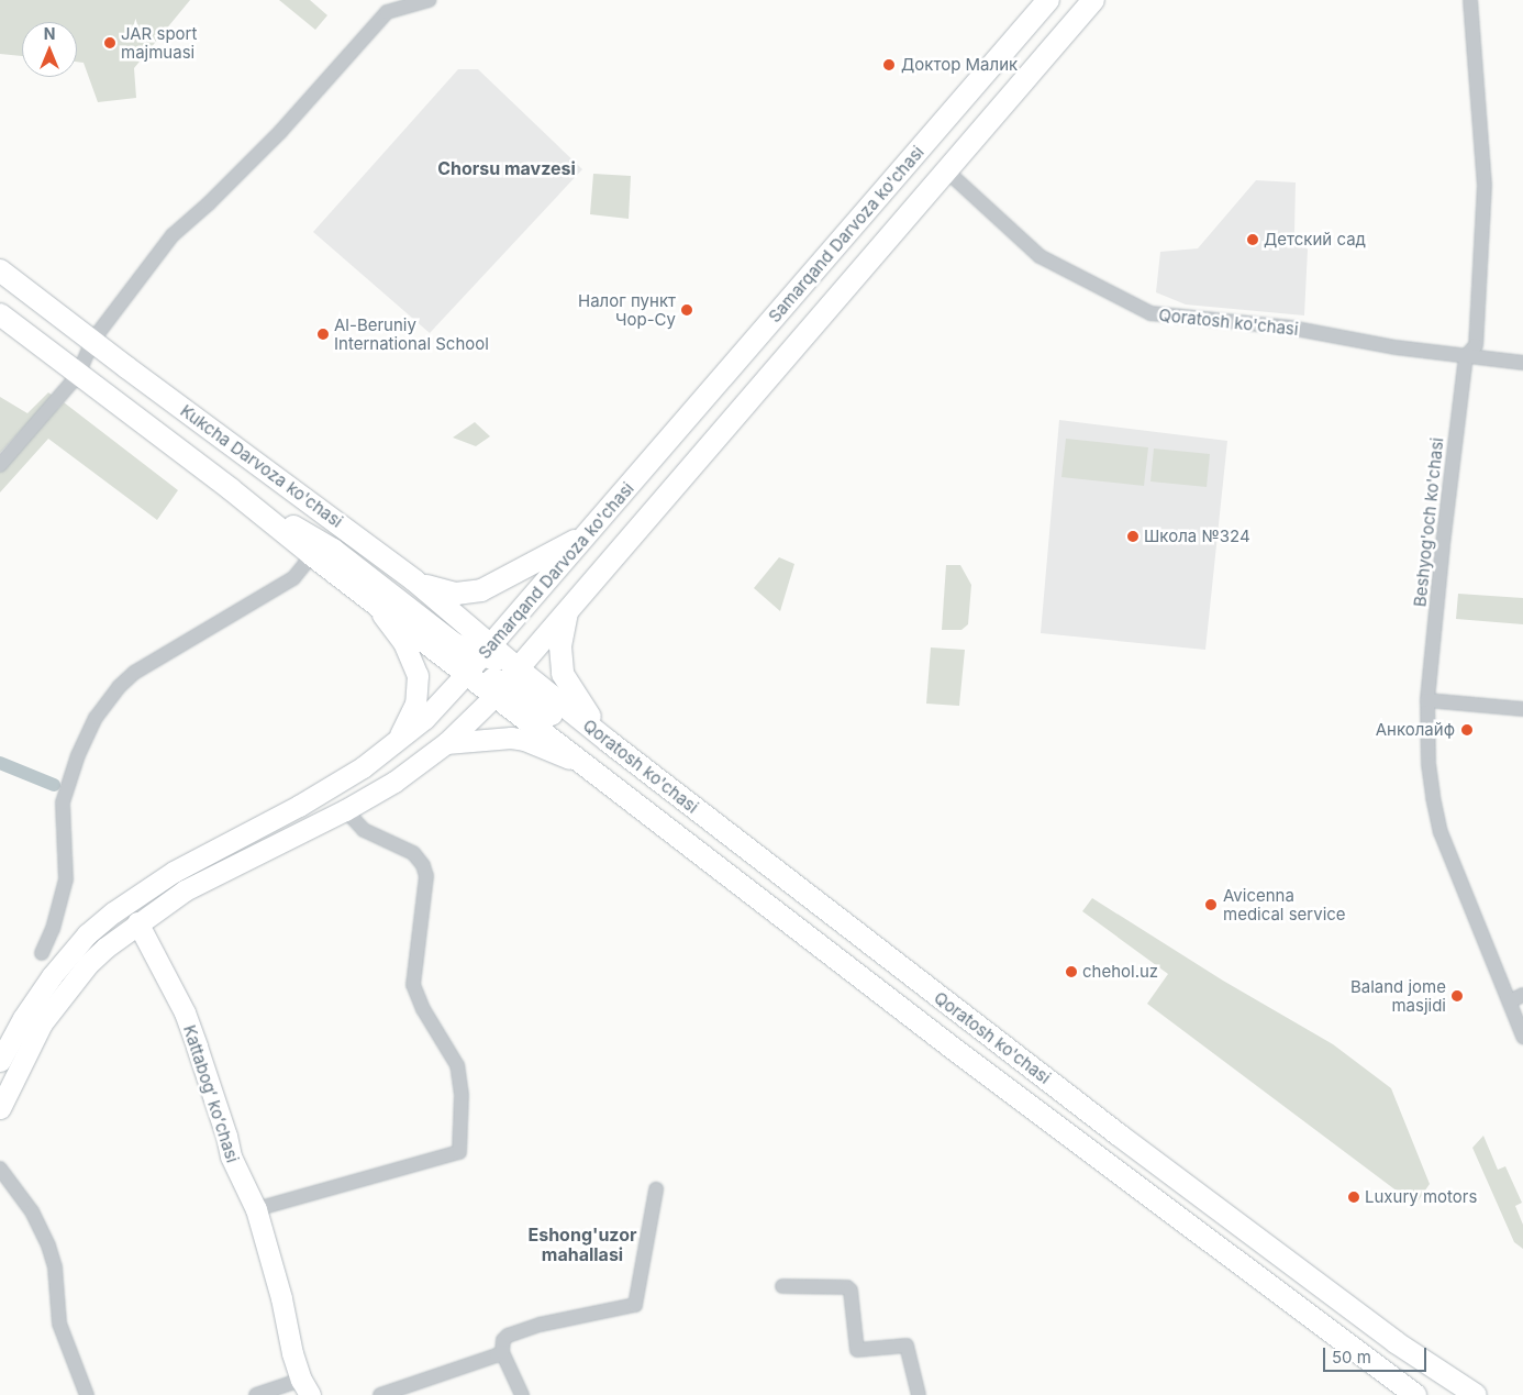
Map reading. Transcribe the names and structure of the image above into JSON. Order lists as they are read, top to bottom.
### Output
{
  "streets": {
    "main road": [
      "Samarqand Darvoza ko'chasi",
      "Qoratosh ko'chasi",
      "Kukcha Darvoza ko'chasi",
      "Kattabogʻ koʻchasi"
    ],
    "street": ["Beshyog'och ko'chasi"]
  },
  "crossings": [
    ["Samarqand Darvoza ko'chasi", "Qoratosh ko'chasi"],
    ["Samarqand Darvoza ko'chasi", "Kukcha Darvoza ko'chasi"],
    ["Samarqand Darvoza ko'chasi", "Kattabogʻ koʻchasi"],
    ["Qoratosh ko'chasi", "Kukcha Darvoza ko'chasi"],
    ["Qoratosh ko'chasi", "Beshyog'och ko'chasi"]
  ],
  "districts": ["Chorsu mavzesi", "Eshong'uzor mahallasi"],
  "places": [
    "JAR sport majmuasi",
    "Доктор Малик",
    "Детский сад",
    "Налог пункт Чор-Су",
    "Al-Beruniy International School",
    "Школа №324",
    "Анколайф",
    "Avicenna medical service",
    "chehol.uz",
    "Baland jome masjidi",
    "Luxury motors"
  ],
  "scale_bar": "50 m",
  "north": "top"
}
